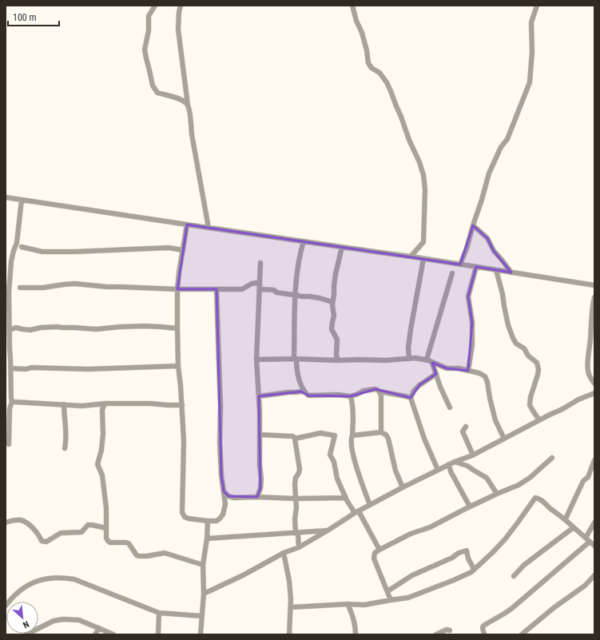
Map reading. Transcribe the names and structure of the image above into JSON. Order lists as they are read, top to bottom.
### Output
{
  "scale_bar": "100 m",
  "north": "bottom right"
}
